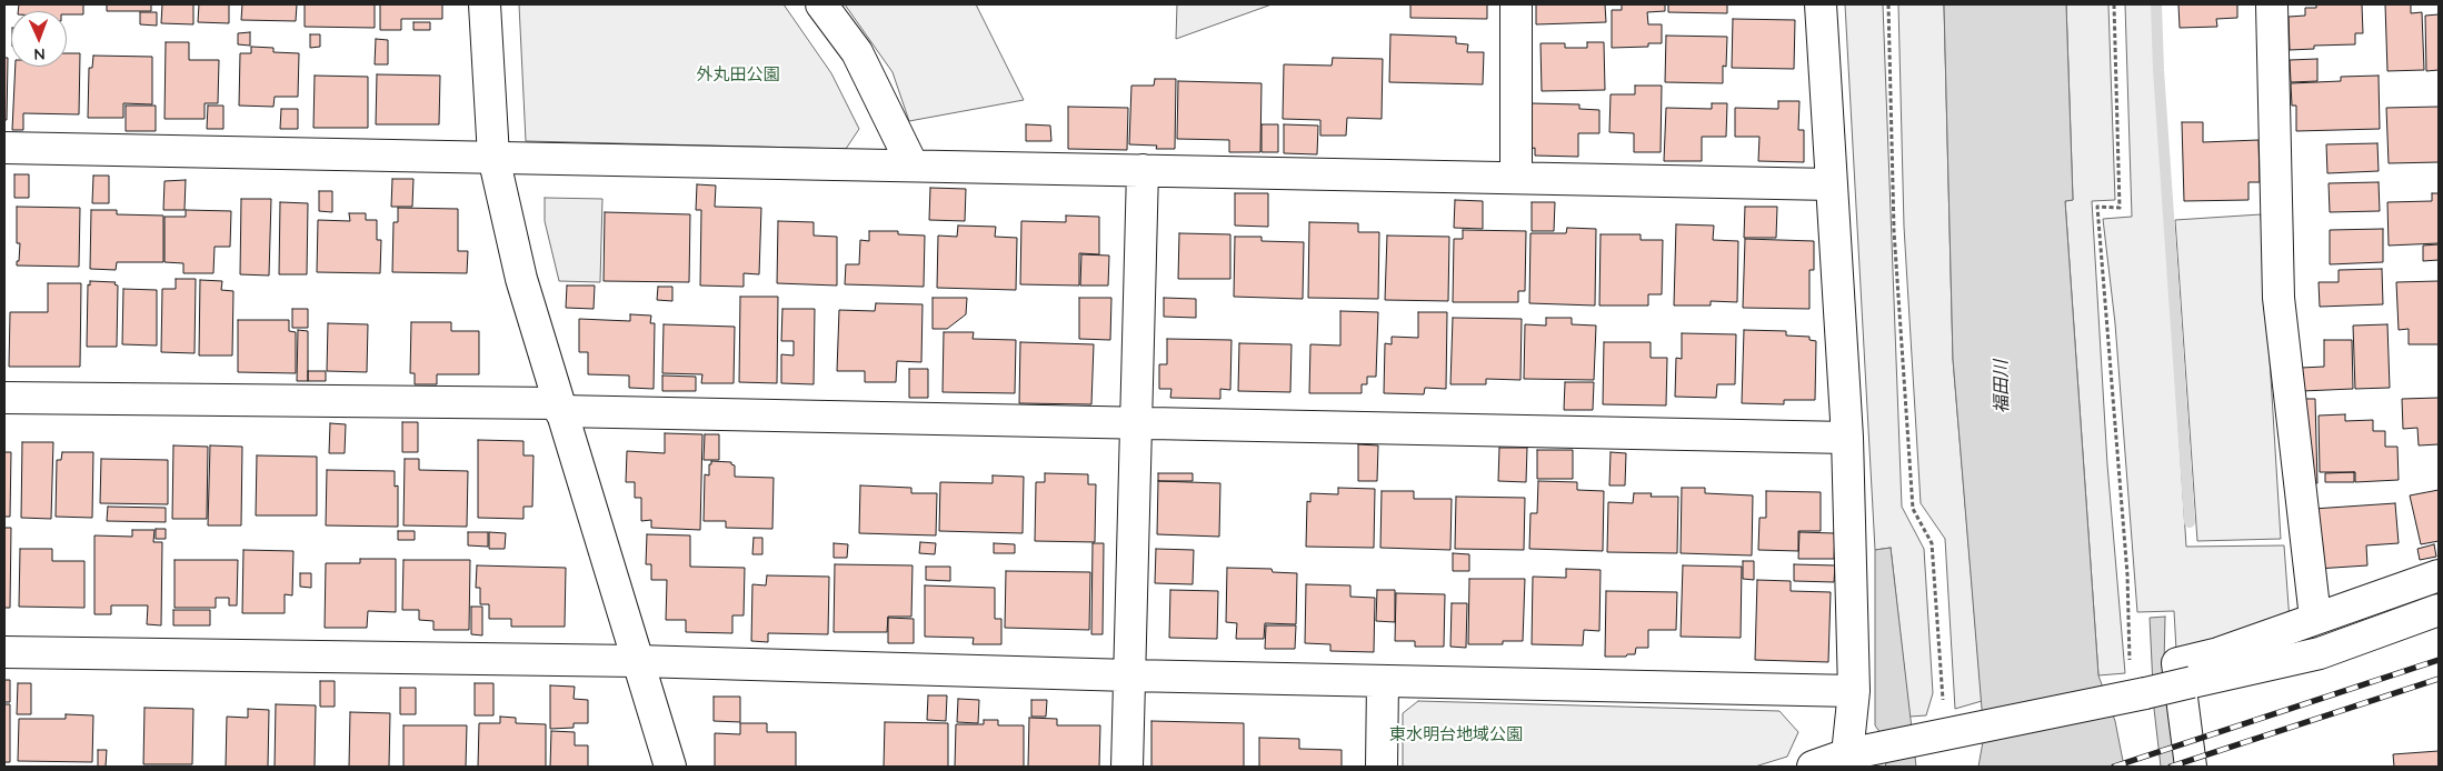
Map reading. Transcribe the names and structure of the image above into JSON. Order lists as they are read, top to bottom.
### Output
{
  "water": ["福田川"],
  "parks": ["外丸田公園", "東水明台地域公園"],
  "north": "bottom"
}
